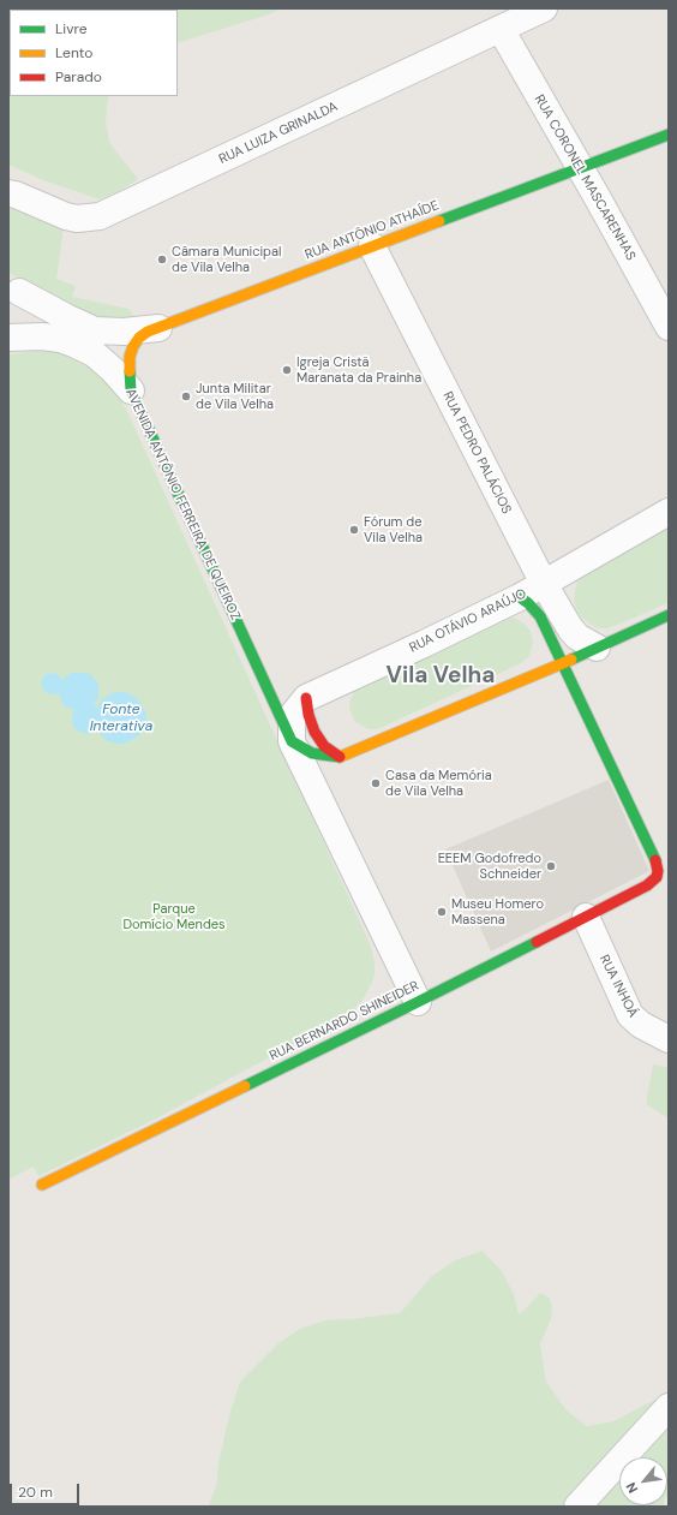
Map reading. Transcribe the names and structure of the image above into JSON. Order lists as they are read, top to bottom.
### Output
{
  "streets": {
    "main road": ["RUA ANTÔNIO ATHAÍDE", "AVENIDA ANTÔNIO FERREIRA DE QUEIROZ", "RUA BERNARDO SHINEIDER"],
    "street": [
      "RUA LUIZA GRINALDA",
      "RUA CORONEL MASCARENHAS",
      "RUA PEDRO PALÁCIOS",
      "RUA OTÁVIO ARAÚJO",
      "RUA INHOÁ"
    ]
  },
  "crossings": [
    ["RUA LUIZA GRINALDA", "RUA CORONEL MASCARENHAS"],
    ["RUA CORONEL MASCARENHAS", "RUA ANTÔNIO ATHAÍDE"],
    ["RUA ANTÔNIO ATHAÍDE", "RUA PEDRO PALÁCIOS"],
    ["RUA ANTÔNIO ATHAÍDE", "AVENIDA ANTÔNIO FERREIRA DE QUEIROZ"],
    ["RUA PEDRO PALÁCIOS", "RUA OTÁVIO ARAÚJO"],
    ["AVENIDA ANTÔNIO FERREIRA DE QUEIROZ", "RUA OTÁVIO ARAÚJO"],
    ["AVENIDA ANTÔNIO FERREIRA DE QUEIROZ", "RUA BERNARDO SHINEIDER"],
    ["RUA INHOÁ", "RUA BERNARDO SHINEIDER"]
  ],
  "districts": ["Vila Velha"],
  "water": ["Fonte Interativa"],
  "parks": ["Parque Domício Mendes"],
  "places": [
    "Câmara Municipal de Vila Velha",
    "Igreja Cristã Maranata da Prainha",
    "Junta Militar de Vila Velha",
    "Fórum de Vila Velha",
    "Casa da Memória de Vila Velha",
    "EEEM Godofredo Schneider",
    "Museu Homero Massena"
  ],
  "legend": ["Livre", "Lento", "Parado"],
  "scale_bar": "20 m",
  "north": "bottom left"
}
